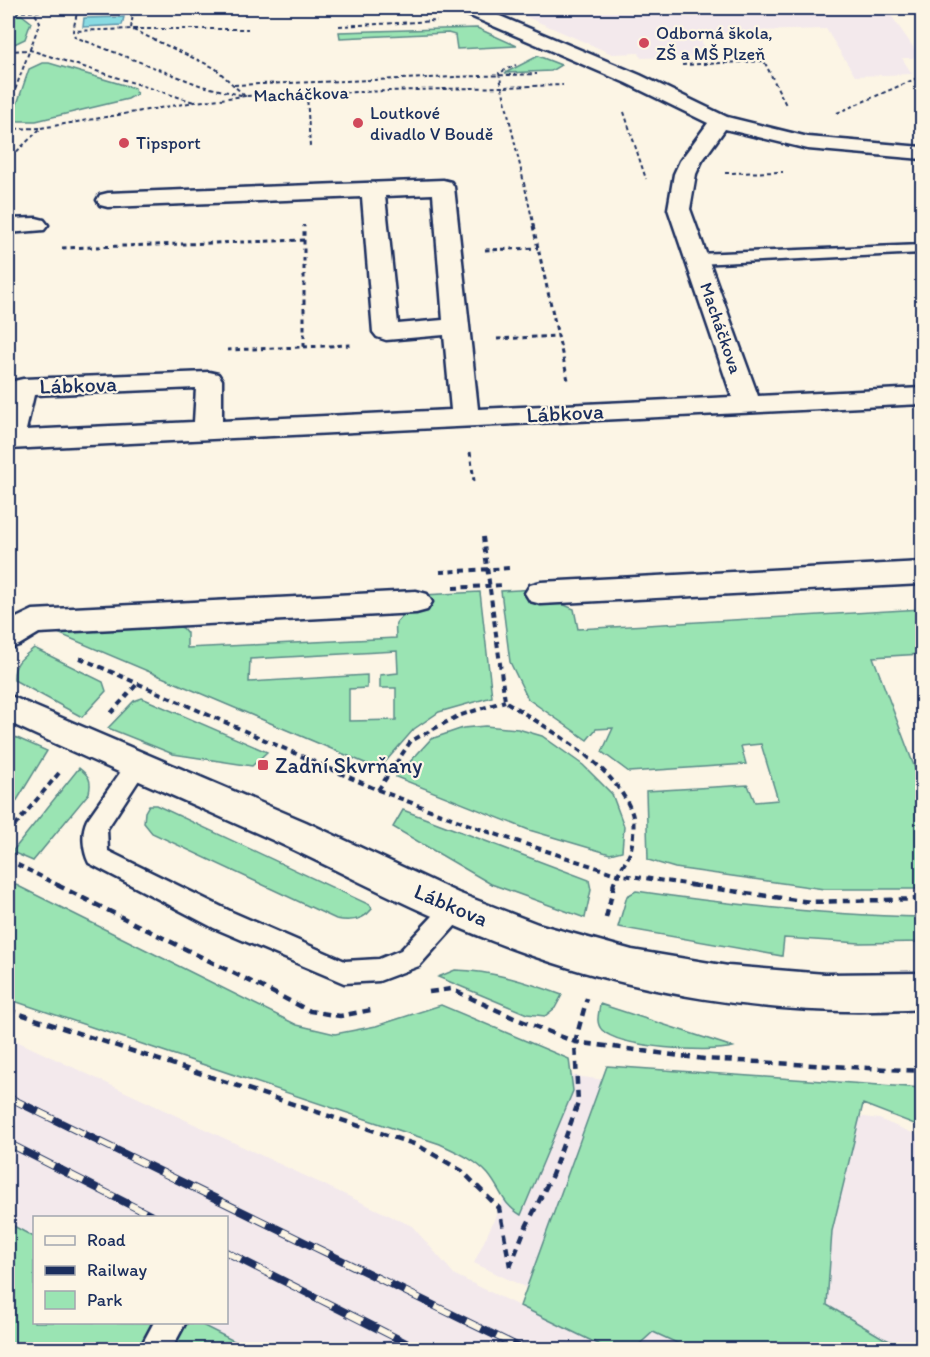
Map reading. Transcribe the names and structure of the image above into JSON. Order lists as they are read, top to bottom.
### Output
{
  "streets": {
    "street": ["Macháčkova", "Lábkova"]
  },
  "crossings": [
    ["Macháčkova", "Lábkova"]
  ],
  "places": {
    "other": ["Odborná škola, ZŠ a MŠ Plzeň", "Loutkové divadlo V Boudě", "Tipsport"],
    "transit": ["Zadní Skvrňany"]
  },
  "legend": ["Road", "Railway", "Park"]
}
